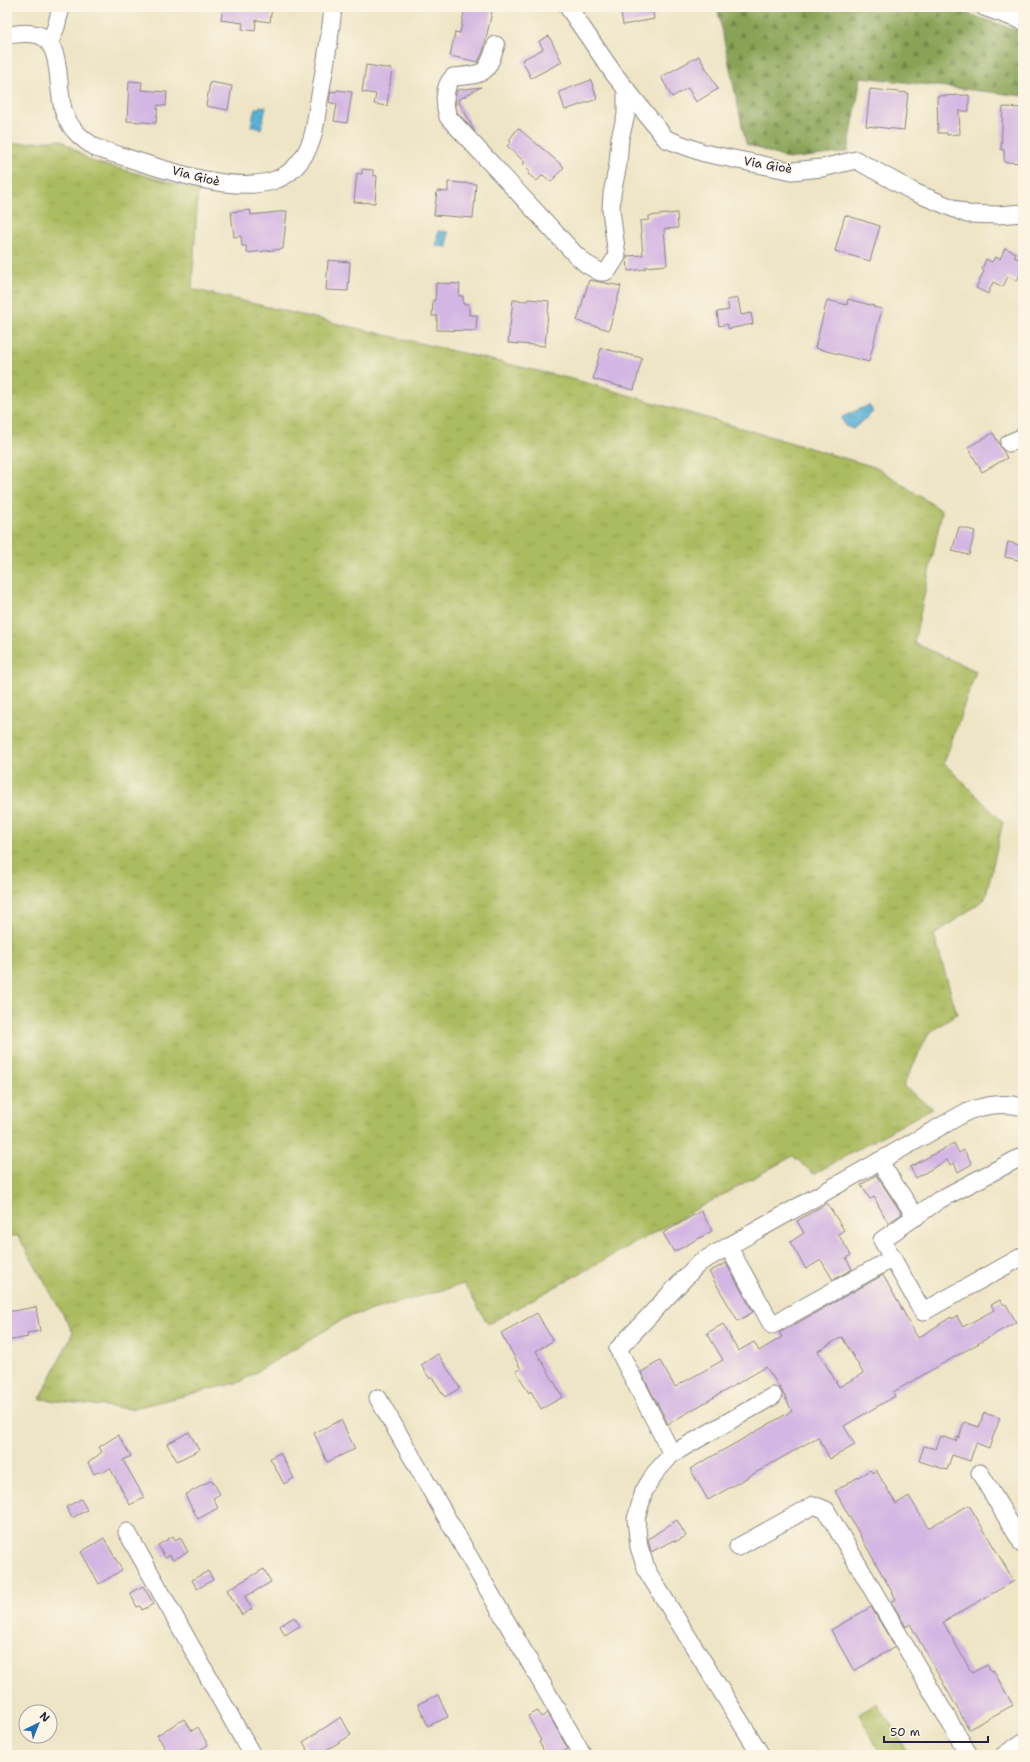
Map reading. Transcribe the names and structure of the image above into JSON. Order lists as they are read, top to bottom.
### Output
{
  "streets": {
    "street": ["Via Gioè"]
  },
  "scale_bar": "50 m",
  "north": "top right"
}
